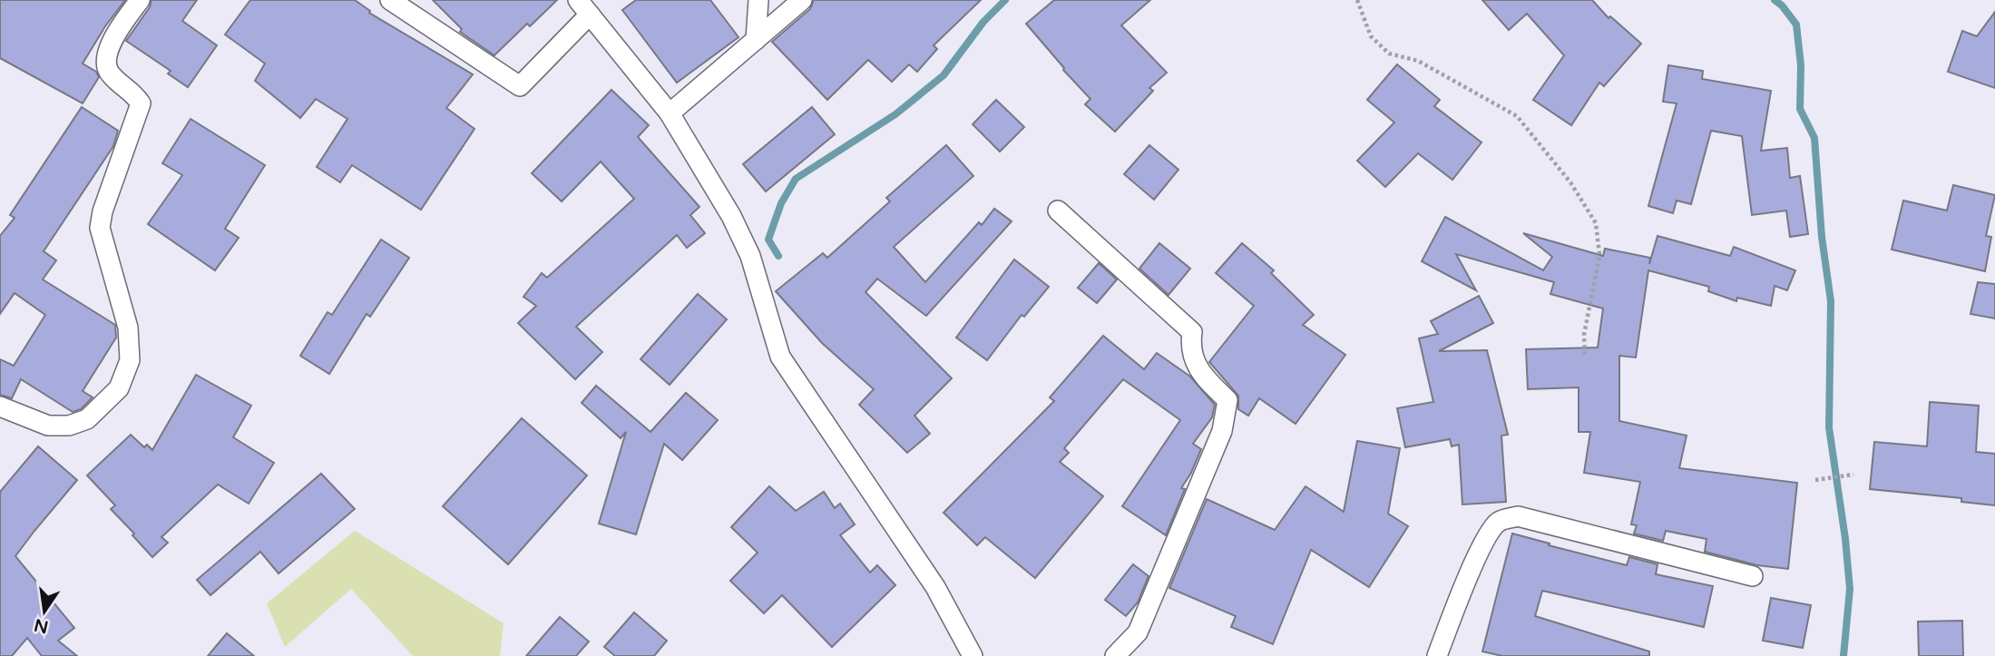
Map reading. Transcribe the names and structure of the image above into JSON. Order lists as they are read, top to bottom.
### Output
{
  "north": "bottom"
}
